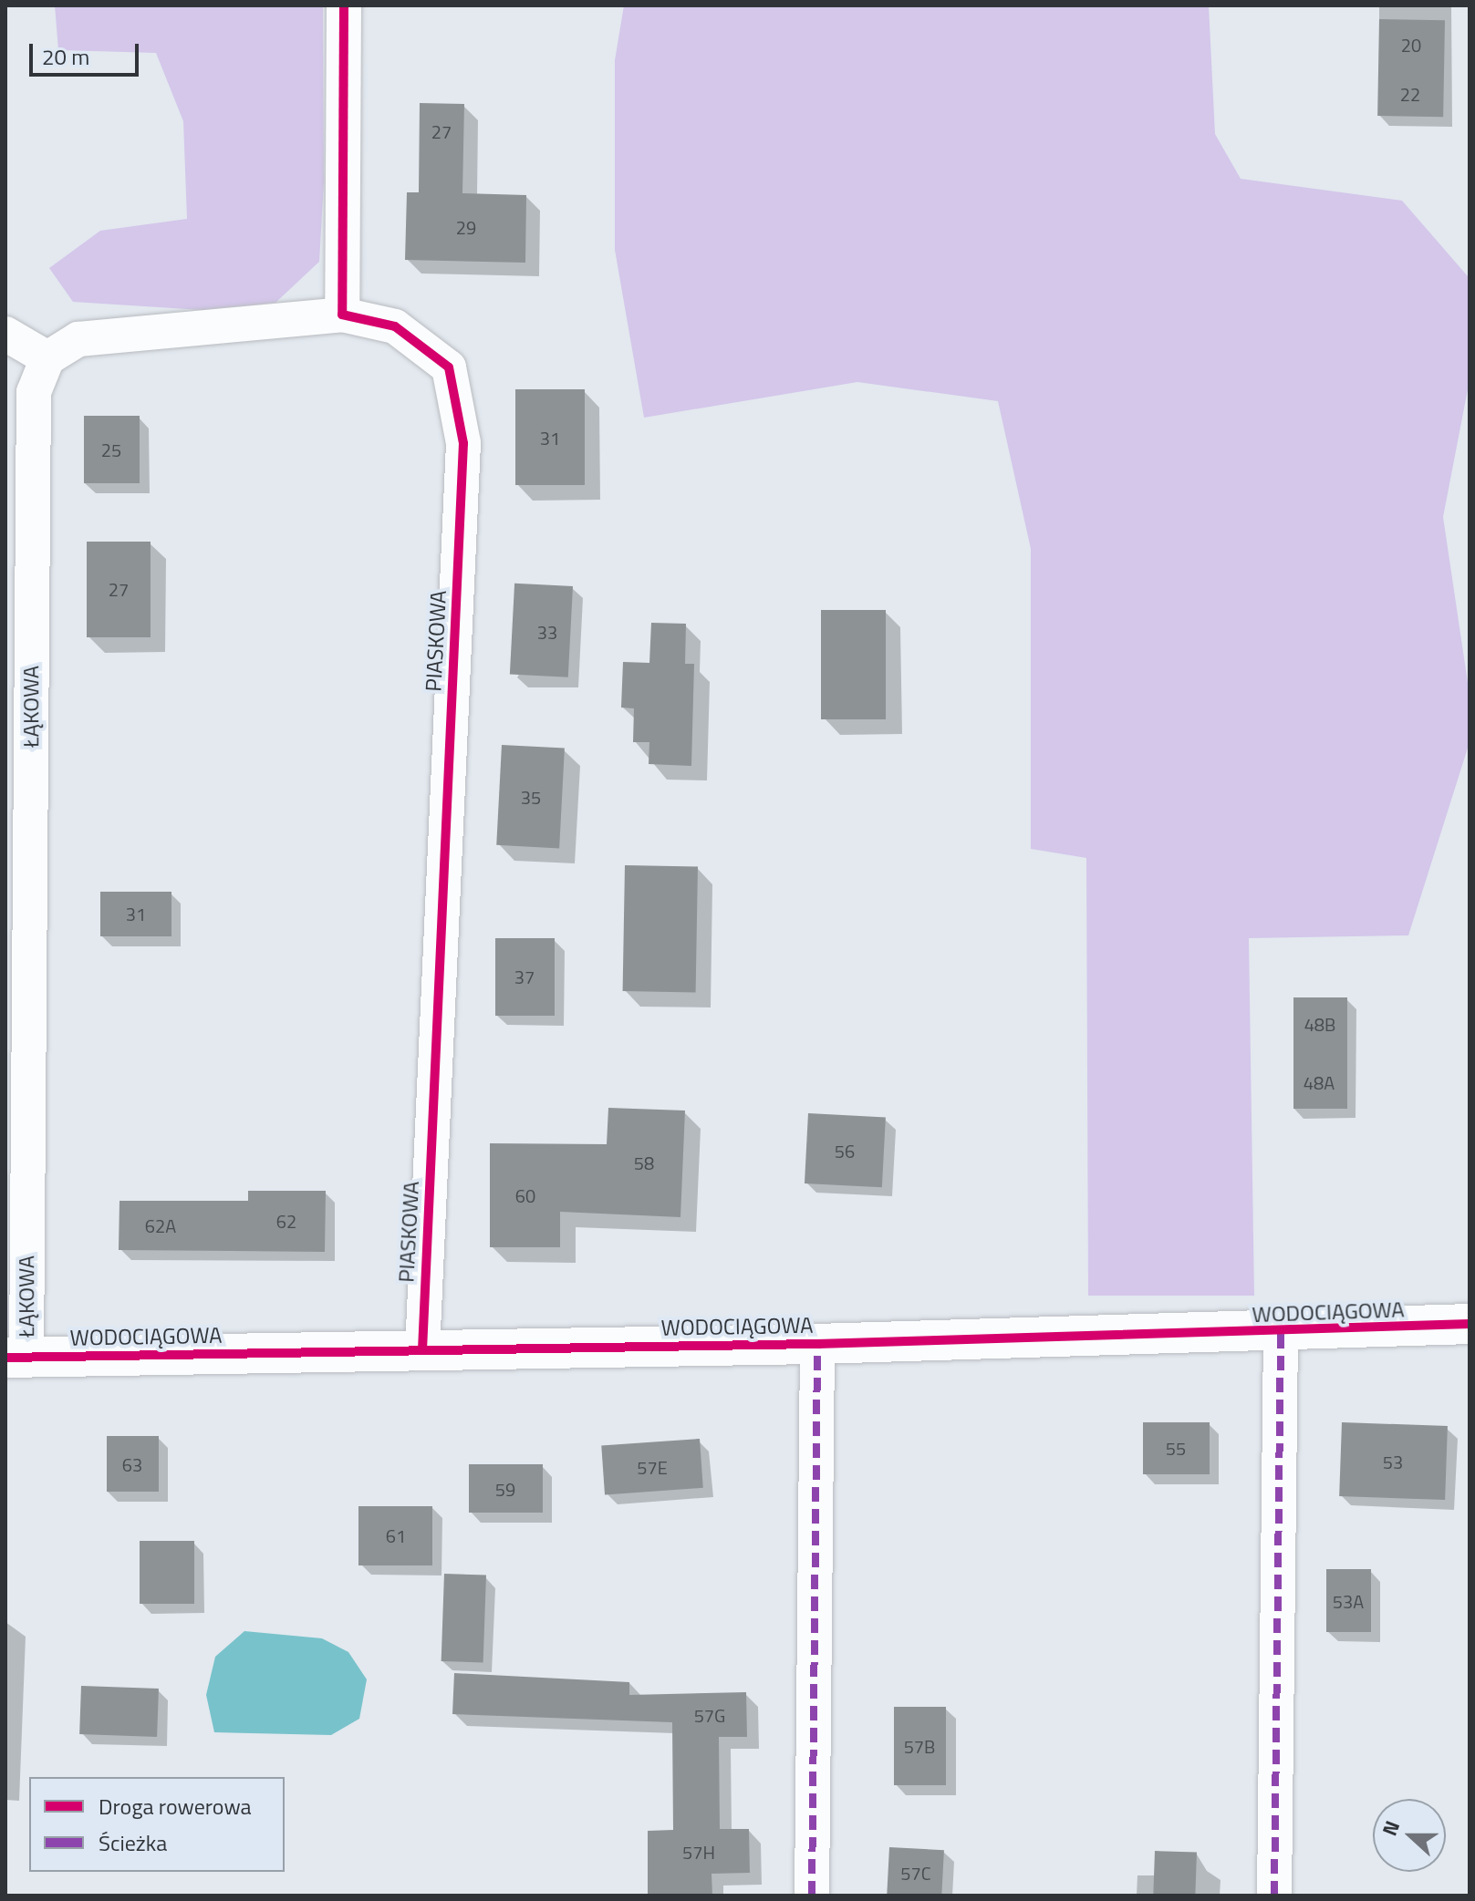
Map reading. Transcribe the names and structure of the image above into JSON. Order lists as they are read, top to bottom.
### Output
{
  "streets": {
    "street": ["PIASKOWA", "ŁĄKOWA", "WODOCIĄGOWA"]
  },
  "crossings": [
    ["PIASKOWA", "WODOCIĄGOWA"],
    ["ŁĄKOWA", "WODOCIĄGOWA"]
  ],
  "house_numbers": [
    "20",
    "22",
    "27",
    "29",
    "31",
    "25",
    "27",
    "33",
    "35",
    "31",
    "37",
    "48B",
    "48A",
    "56",
    "58",
    "60",
    "62",
    "62A",
    "55",
    "53",
    "63",
    "57E",
    "59",
    "61",
    "53A",
    "57G",
    "57B",
    "57H",
    "57C"
  ],
  "legend": ["Droga rowerowa", "Ścieżka"],
  "scale_bar": "20 m",
  "north": "left"
}
